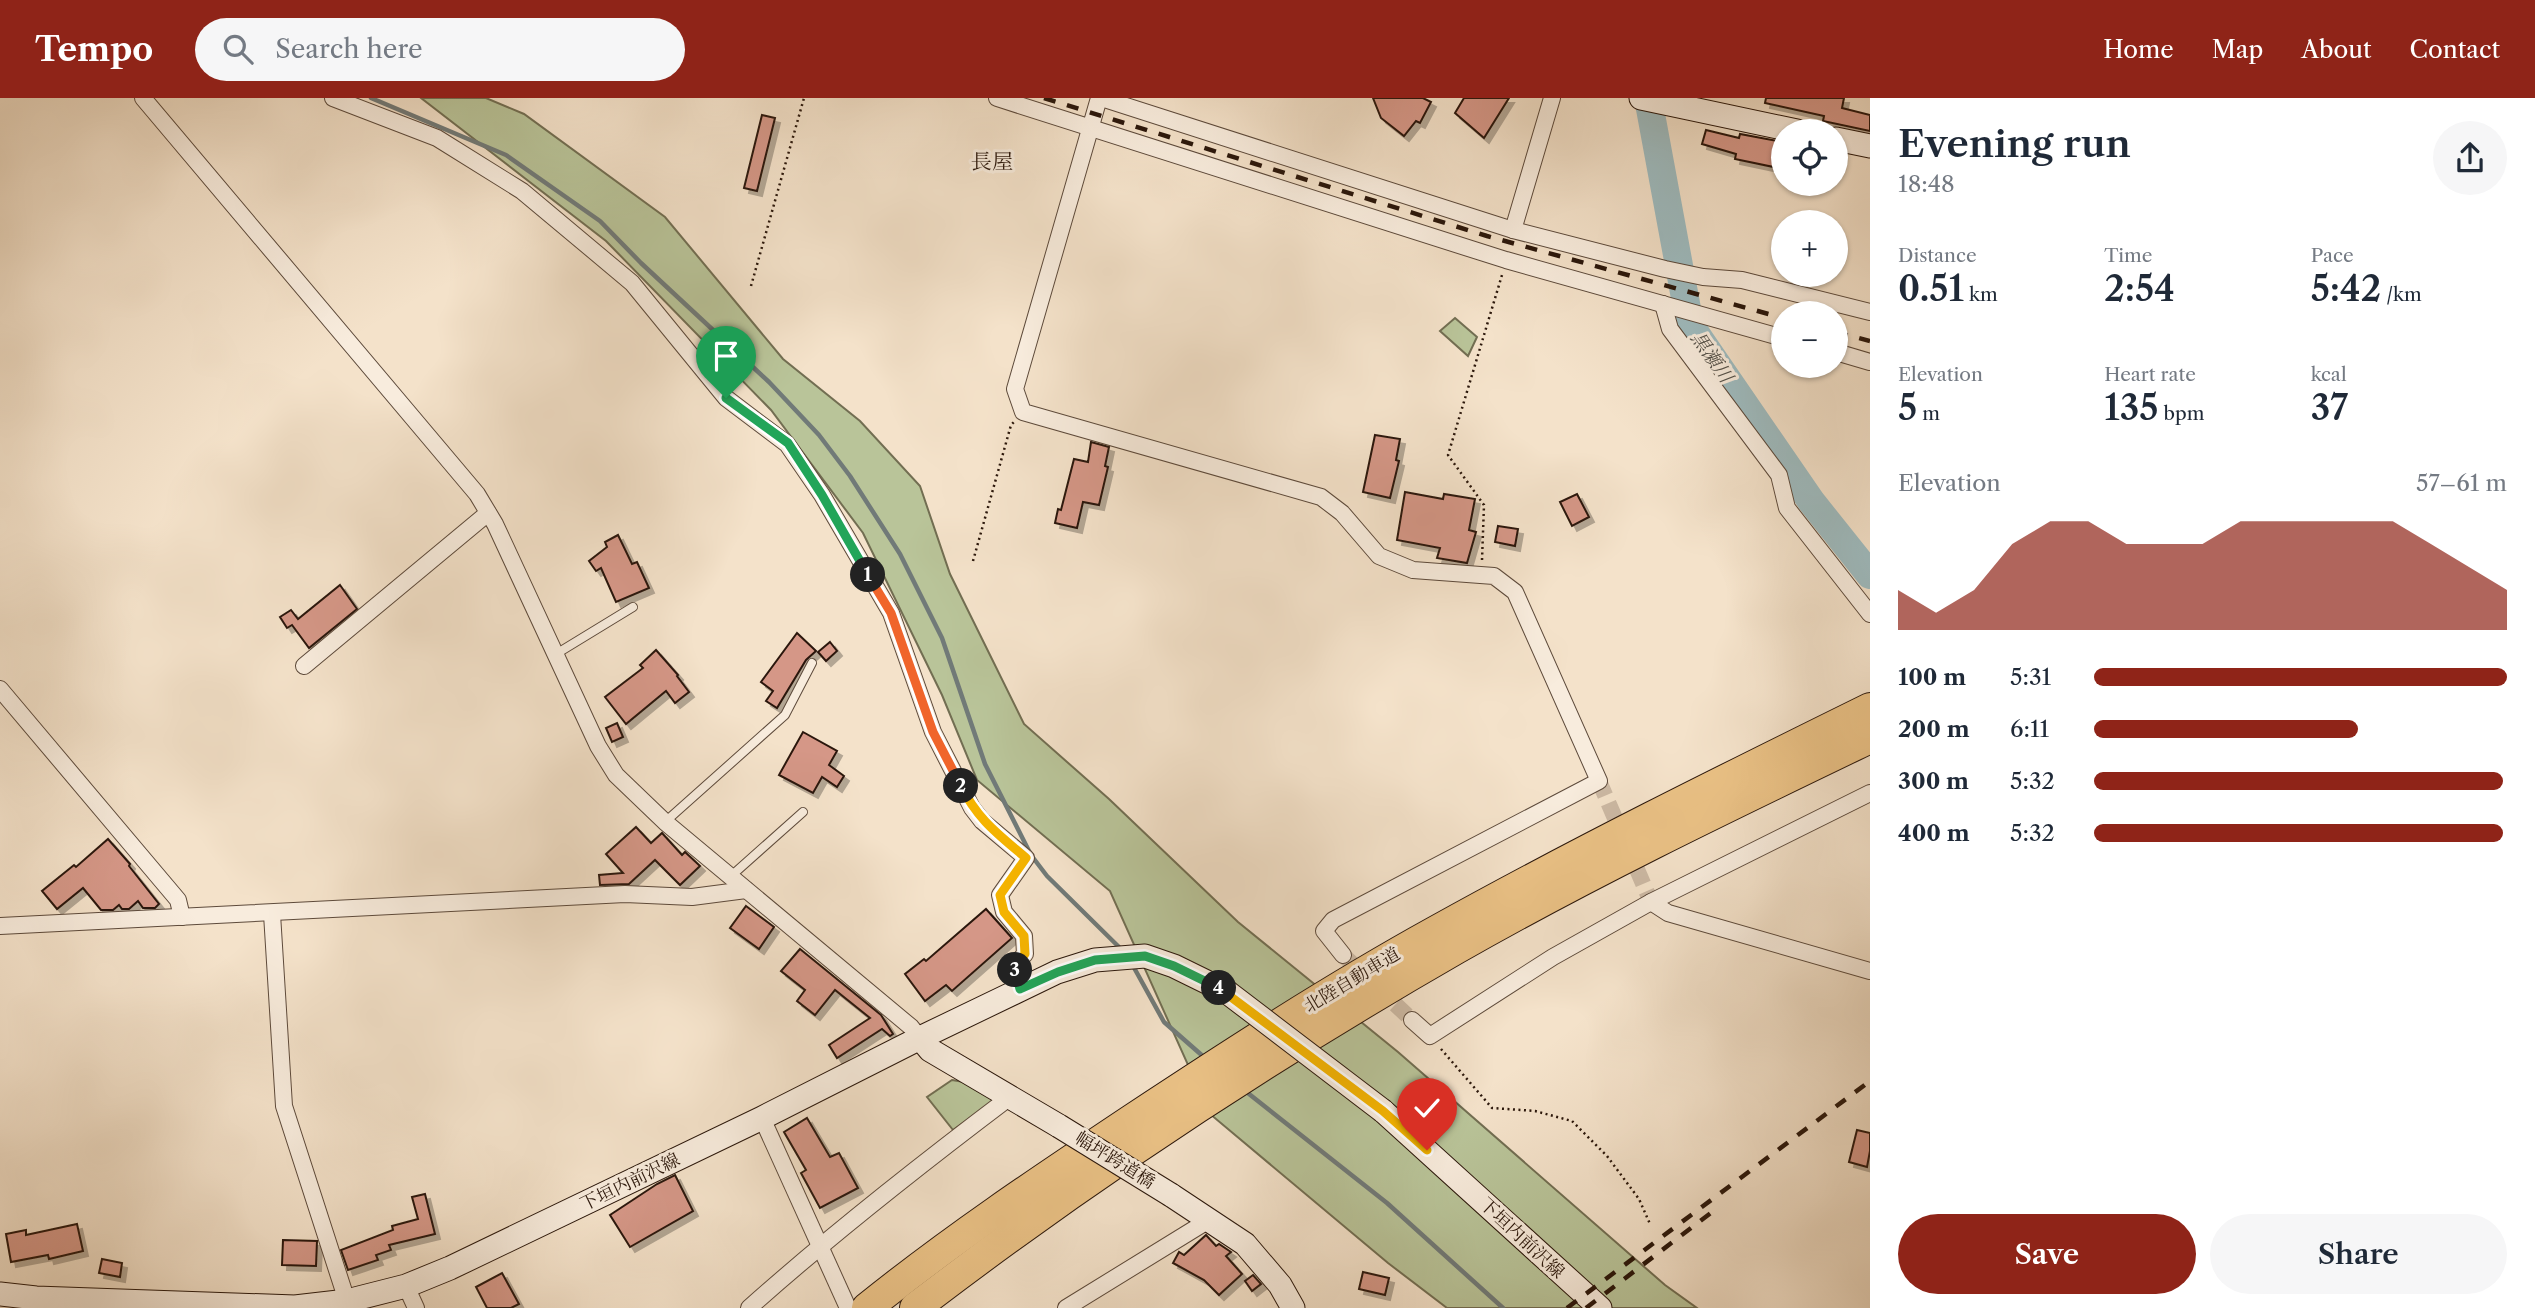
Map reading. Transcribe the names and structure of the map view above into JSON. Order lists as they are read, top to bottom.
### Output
{
  "streets": {
    "highway": ["北陸自動車道"],
    "main road": ["幅坪跨道橋", "下垣内前沢線"]
  },
  "crossings": [
    ["幅坪跨道橋", "下垣内前沢線"]
  ],
  "districts": ["長屋"],
  "water": ["黒瀬川"],
  "page": {
    "header": "Tempo",
    "search": "Search here",
    "nav": [
      "Home",
      "Map",
      "About",
      "Contact"
    ],
    "heading": ["Evening run", "18:48"],
    "map_buttons": ["+", "−"],
    "stats": [
      ["Distance", "0.51 km"],
      ["Time", "2:54"],
      ["Pace", "5:42 /km"],
      ["Elevation", "5 m"],
      ["Heart rate", "135 bpm"],
      ["kcal", "37"]
    ],
    "chart": ["Elevation", "57–61 m"],
    "pins": [
      "1",
      "2",
      "3",
      "4"
    ],
    "list": [
      {
        "name": "100 m",
        "note": "5:31"
      },
      {
        "name": "200 m",
        "note": "6:11"
      },
      {
        "name": "300 m",
        "note": "5:32"
      },
      {
        "name": "400 m",
        "note": "5:32"
      }
    ],
    "buttons": ["Save", "Share"]
  }
}
